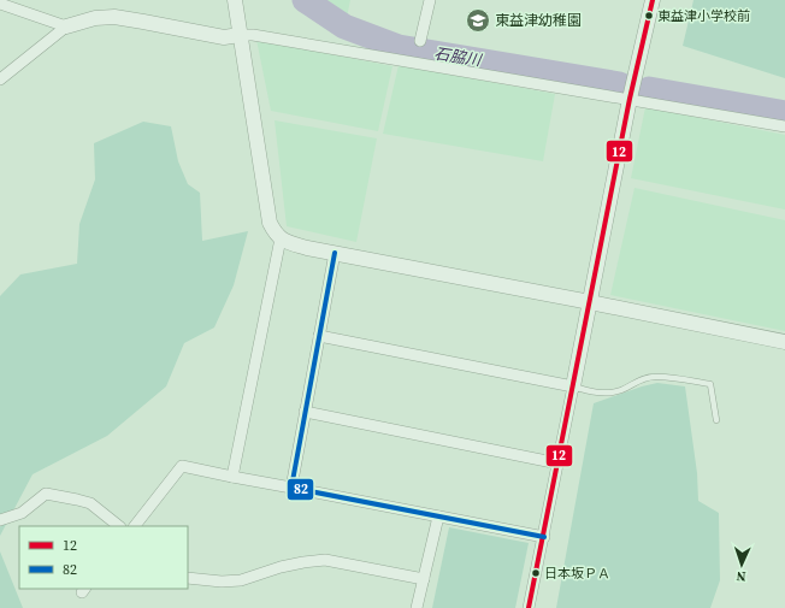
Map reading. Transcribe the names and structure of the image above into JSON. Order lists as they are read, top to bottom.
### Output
{
  "water": ["石脇川"],
  "places": {
    "other": ["東益津小学校前", "日本坂ＰＡ"],
    "school or university": ["東益津幼稚園"]
  },
  "lines": ["transit line 12", "transit line 82"],
  "legend": ["12", "82"],
  "north": "bottom"
}
